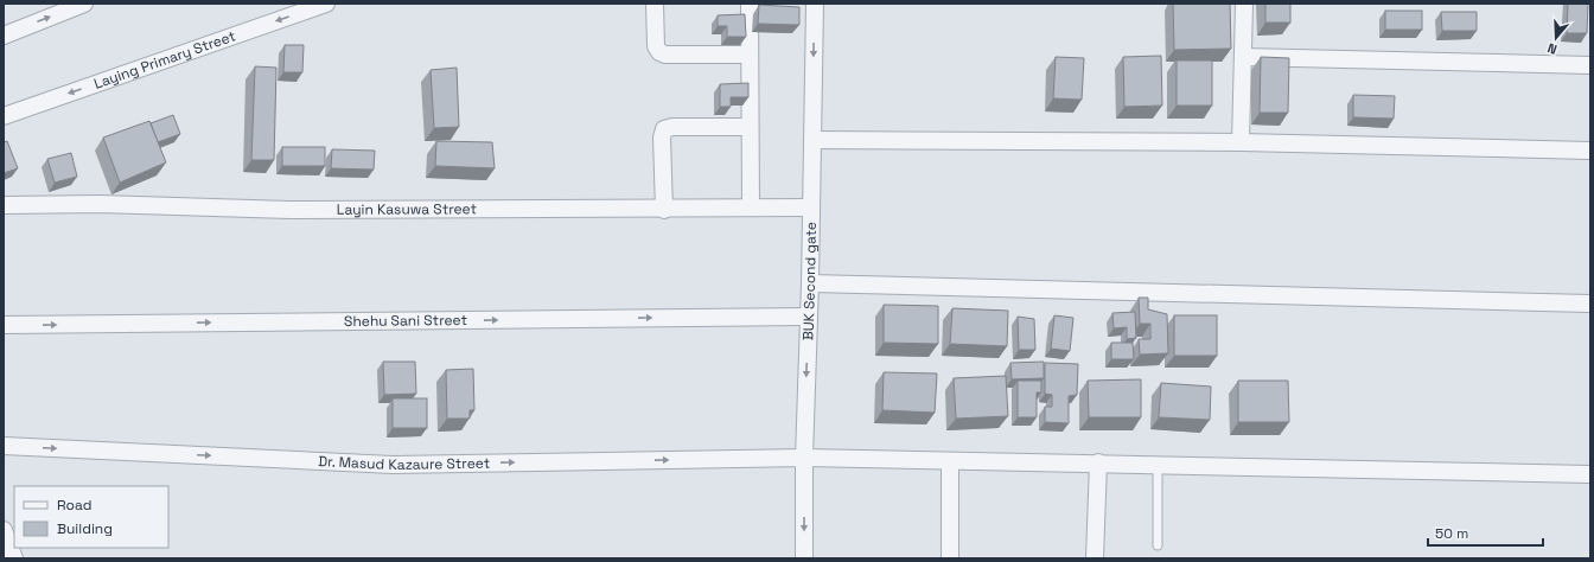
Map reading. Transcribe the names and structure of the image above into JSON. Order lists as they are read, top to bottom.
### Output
{
  "streets": {
    "street": [
      "Laying Primary Street",
      "Layin Kasuwa Street",
      "BUK Second gate",
      "Shehu Sani Street",
      "Dr. Masud Kazaure Street"
    ]
  },
  "crossings": [
    ["Layin Kasuwa Street", "BUK Second gate"],
    ["BUK Second gate", "Shehu Sani Street"],
    ["BUK Second gate", "Dr. Masud Kazaure Street"]
  ],
  "one_way": ["Laying Primary Street", "Shehu Sani Street", "Dr. Masud Kazaure Street"],
  "legend": ["Road", "Building"],
  "scale_bar": "50 m",
  "north": "bottom"
}
